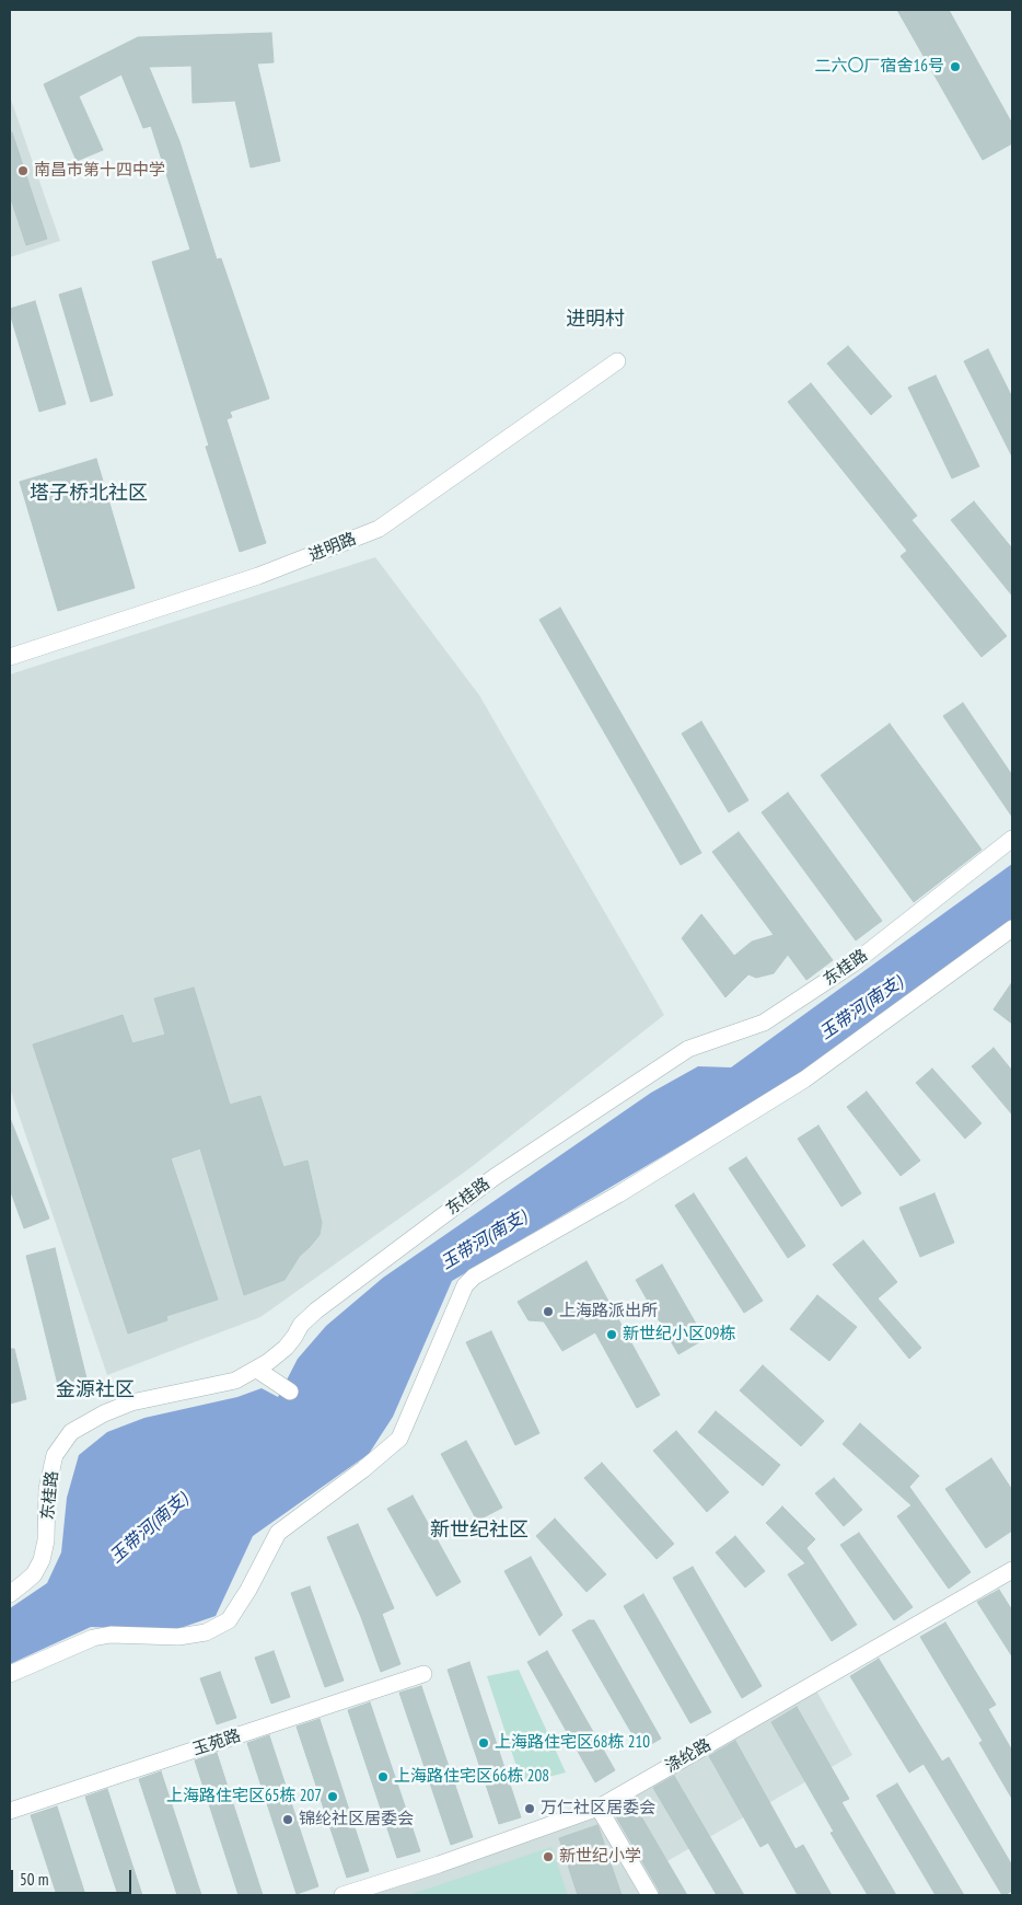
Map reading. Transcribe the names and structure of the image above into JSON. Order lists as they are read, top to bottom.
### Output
{
  "streets": {
    "street": [
      "进明路",
      "东桂路",
      "玉苑路",
      "涤纶路"
    ]
  },
  "districts": [
    "进明村",
    "塔子桥北社区",
    "金源社区",
    "新世纪社区"
  ],
  "water": ["玉带河(南支)"],
  "places": [
    "二六〇厂宿舍16号",
    "南昌市第十四中学",
    "上海路派出所",
    "新世纪小区09栋",
    "上海路住宅区68栋 210",
    "上海路住宅区66栋 208",
    "上海路住宅区65栋 207",
    "万仁社区居委会",
    "锦纶社区居委会",
    "新世纪小学"
  ],
  "scale_bar": "50 m"
}
